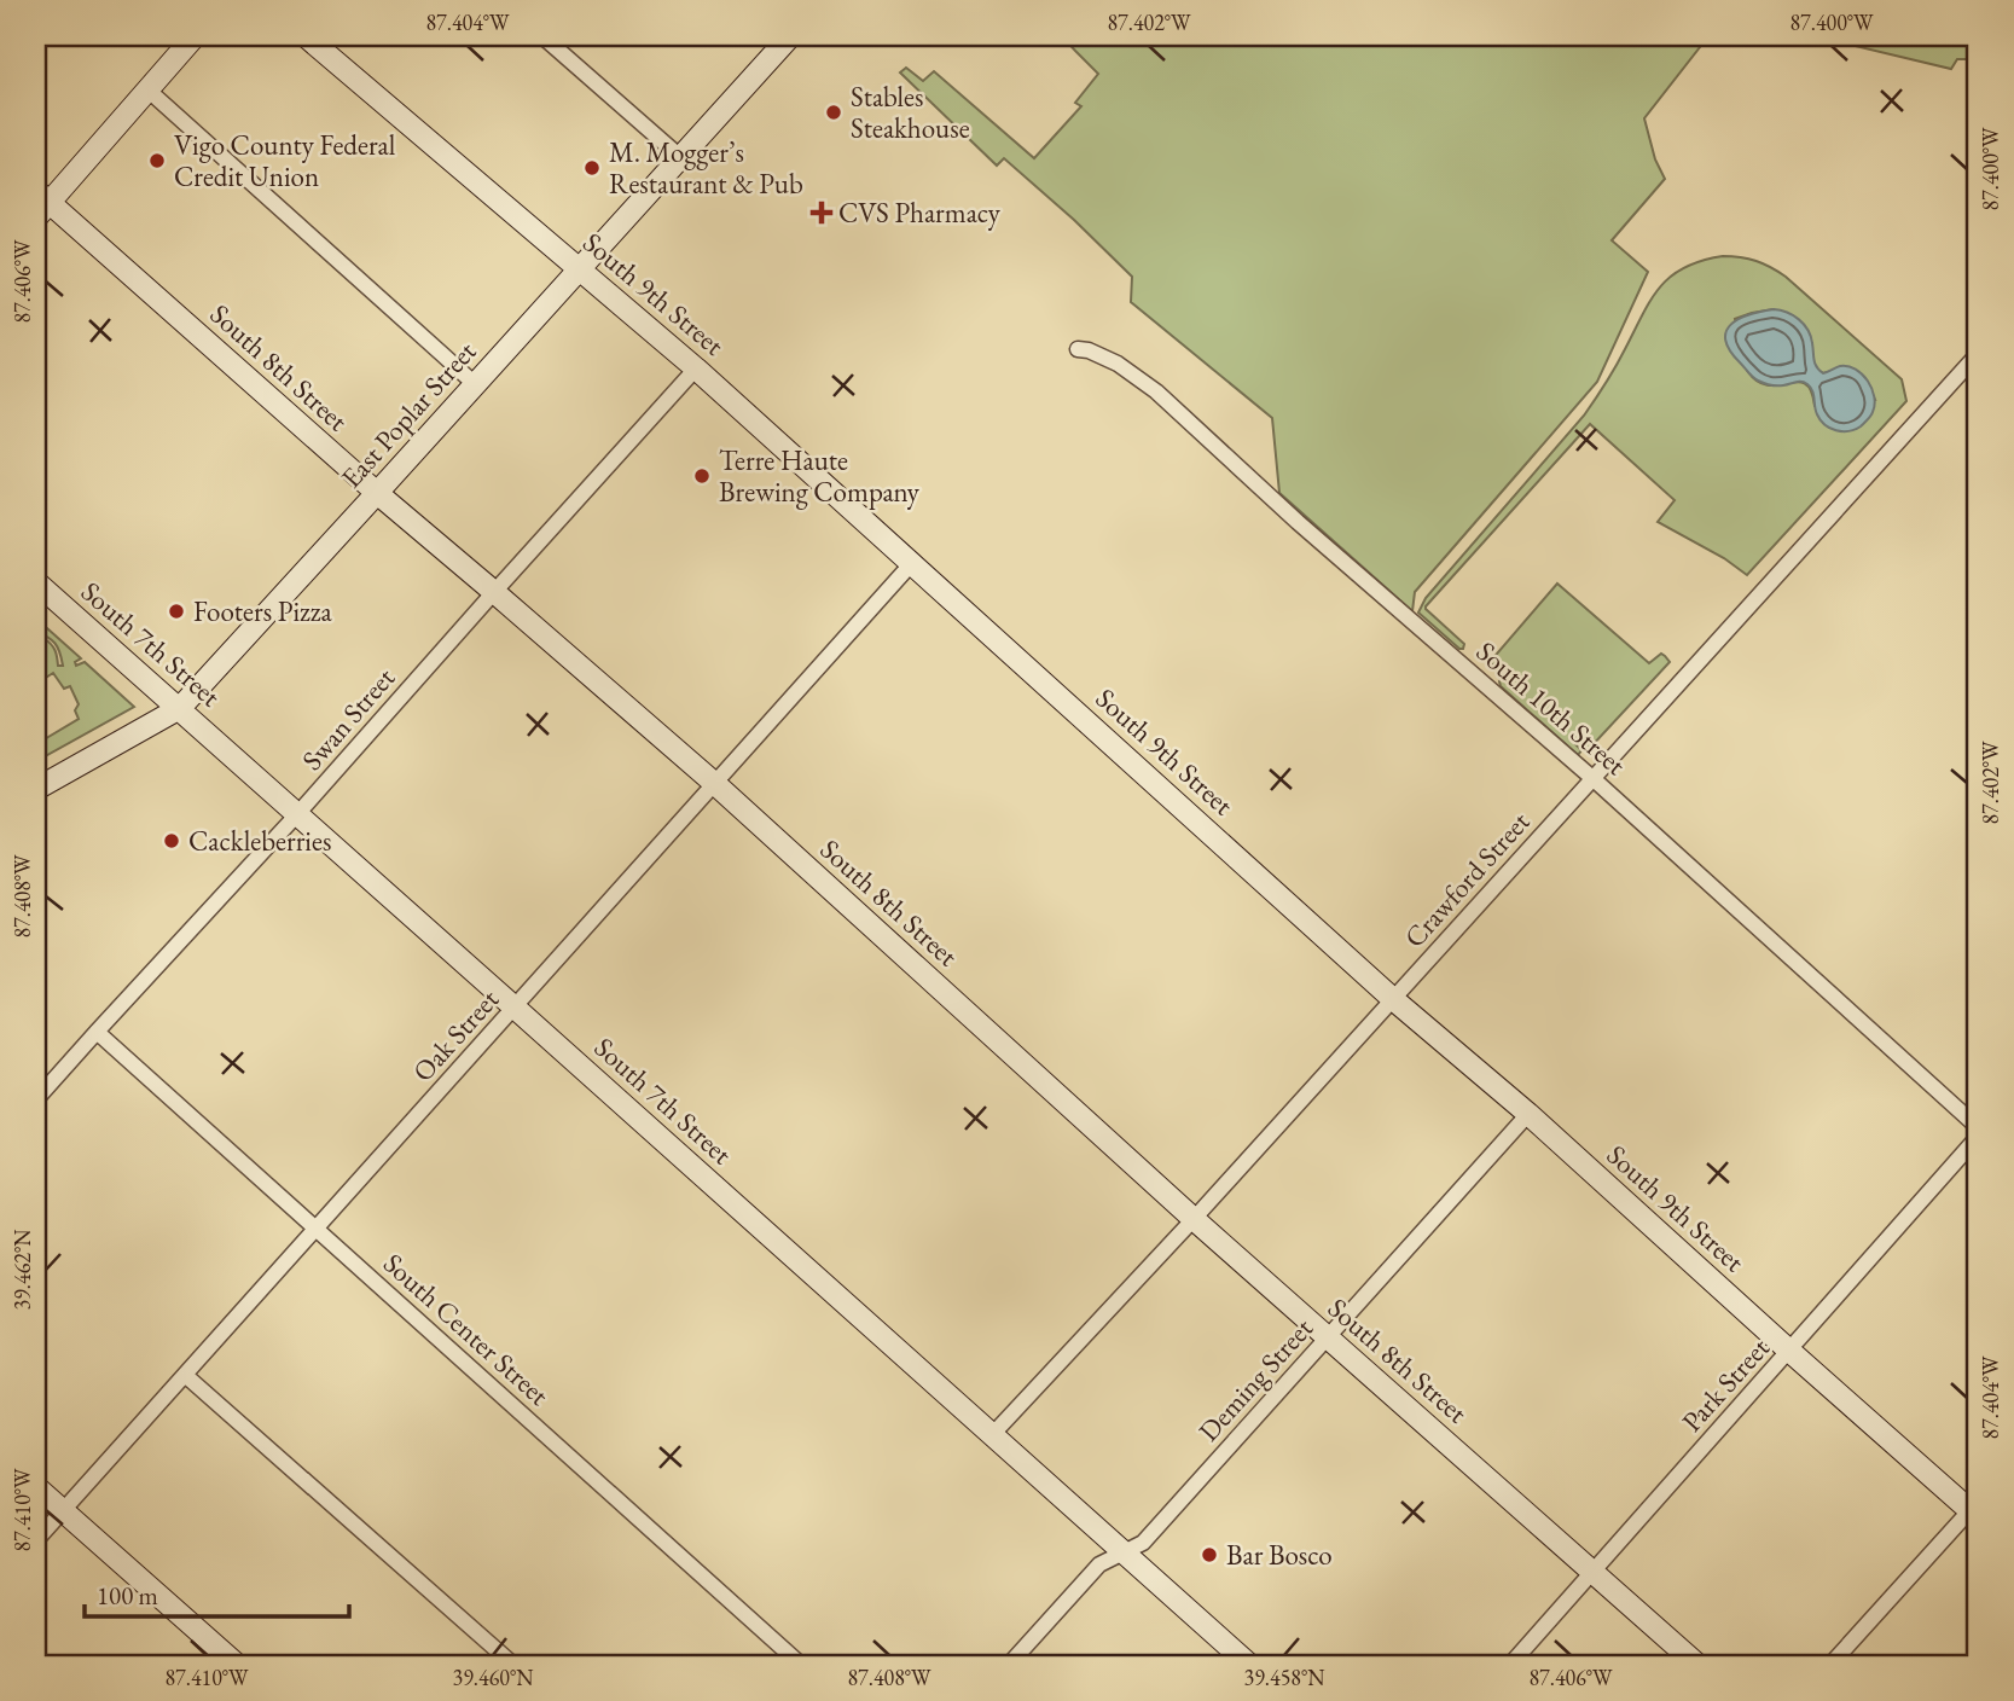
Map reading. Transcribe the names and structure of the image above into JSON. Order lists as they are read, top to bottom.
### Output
{
  "streets": {
    "street": [
      "South 9th Street",
      "South 8th Street",
      "East Poplar Street",
      "South 7th Street",
      "South 10th Street",
      "Swan Street",
      "Crawford Street",
      "Oak Street",
      "South Center Street",
      "Deming Street",
      "Park Street"
    ]
  },
  "crossings": [
    ["South 9th Street", "East Poplar Street"],
    ["South 9th Street", "Swan Street"],
    ["South 9th Street", "Crawford Street"],
    ["South 9th Street", "Oak Street"],
    ["South 9th Street", "Deming Street"],
    ["South 9th Street", "Park Street"],
    ["South 8th Street", "East Poplar Street"],
    ["South 8th Street", "Swan Street"],
    ["South 8th Street", "Crawford Street"],
    ["South 8th Street", "Oak Street"],
    ["South 8th Street", "Deming Street"],
    ["South 8th Street", "Park Street"],
    ["East Poplar Street", "South 7th Street"],
    ["South 7th Street", "Swan Street"],
    ["South 7th Street", "Crawford Street"],
    ["South 7th Street", "Oak Street"],
    ["South 7th Street", "Deming Street"],
    ["South 10th Street", "Crawford Street"],
    ["Swan Street", "South Center Street"],
    ["Oak Street", "South Center Street"]
  ],
  "places": {
    "other": [
      "Stables Steakhouse",
      "Vigo County Federal Credit Union",
      "M. Mogger’s Restaurant & Pub",
      "Terre Haute Brewing Company",
      "Footers Pizza",
      "Cackleberries",
      "Bar Bosco"
    ],
    "health": ["CVS Pharmacy"]
  },
  "scale_bar": "100 m",
  "coordinates": [
    "87.404°W",
    "87.402°W",
    "87.400°W",
    "87.406°W",
    "87.408°W",
    "39.462°N",
    "87.410°W",
    "39.460°N",
    "39.458°N"
  ]
}
